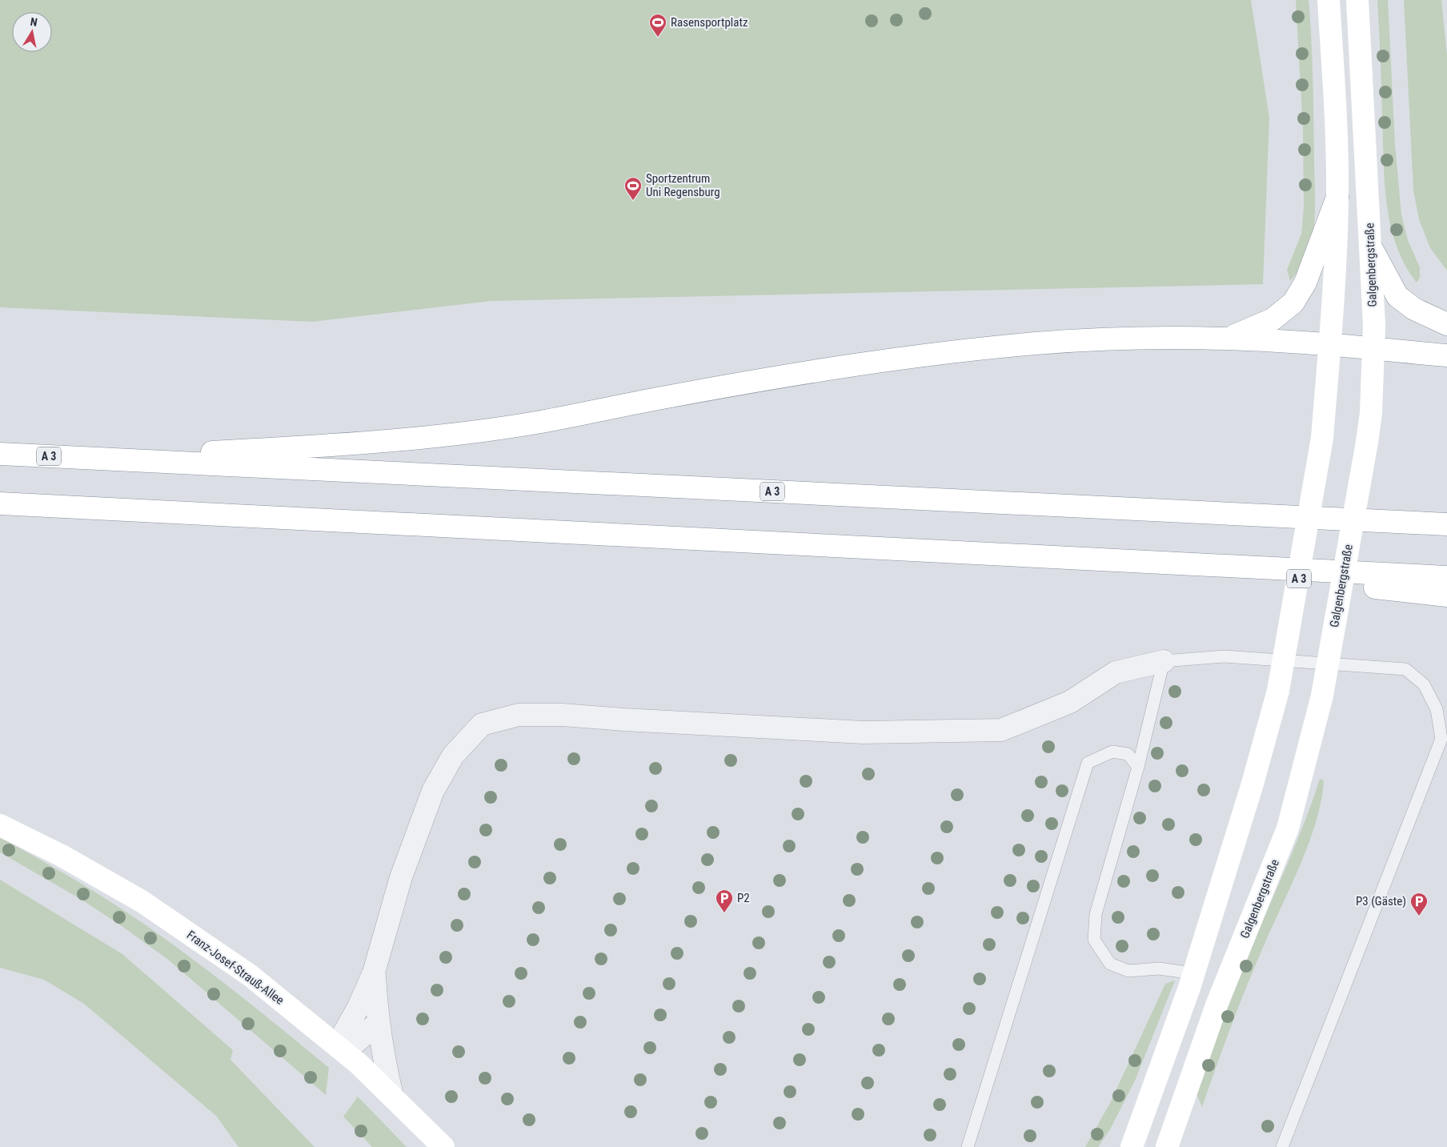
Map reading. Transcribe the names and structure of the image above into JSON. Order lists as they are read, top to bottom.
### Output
{
  "streets": {
    "main road": ["Galgenbergstraße", "A 3", "Franz-Josef-Strauß-Allee"]
  },
  "places": {
    "sports": ["Rasensportplatz", "Sportzentrum Uni Regensburg"],
    "parking": ["P2", "P3 (Gäste)"]
  },
  "north": "top"
}
